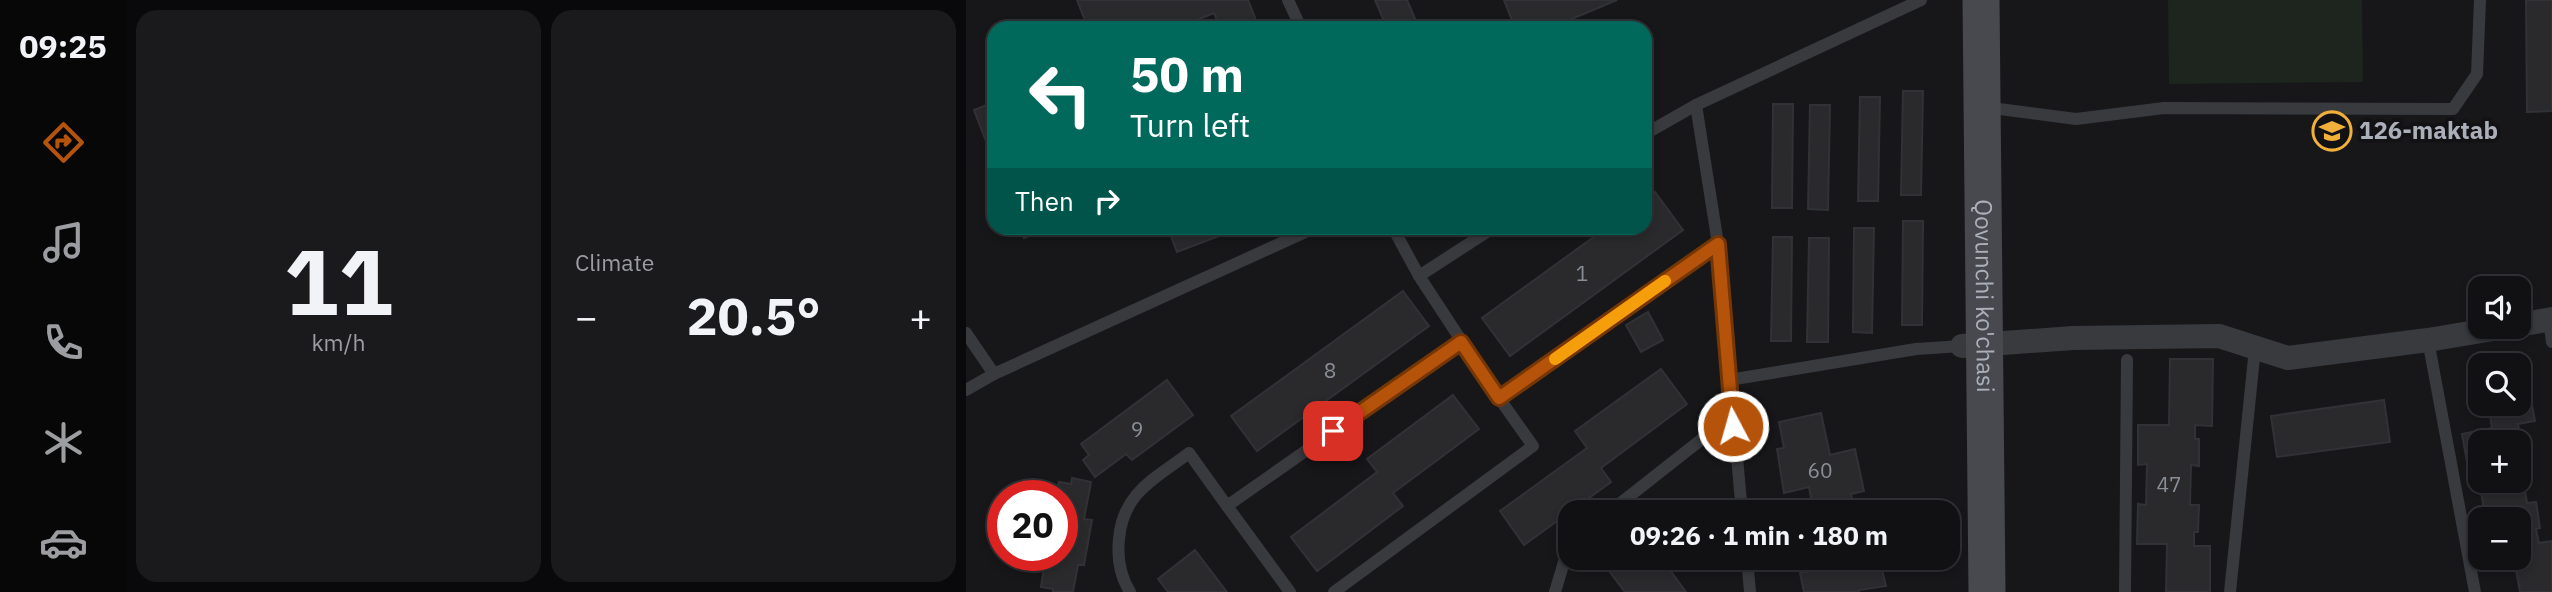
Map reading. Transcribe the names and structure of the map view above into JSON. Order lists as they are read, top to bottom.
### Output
{
  "streets": {
    "main road": ["Qovunchi ko'chasi"]
  },
  "places": {
    "school or university": ["126-maktab"]
  },
  "house_numbers": [
    "1",
    "8",
    "9",
    "60",
    "47"
  ],
  "page": {
    "tabs": "09:25",
    "tile": [
      ["11", "km/h"],
      "Climate"
    ],
    "turn": ["50 m", "Turn left"],
    "then": "Then",
    "map_buttons": ["+", "−"],
    "heat": ["−", "20.5°", "+"],
    "limit": "20",
    "trip": "09:26 · 1 min · 180 m"
  }
}
